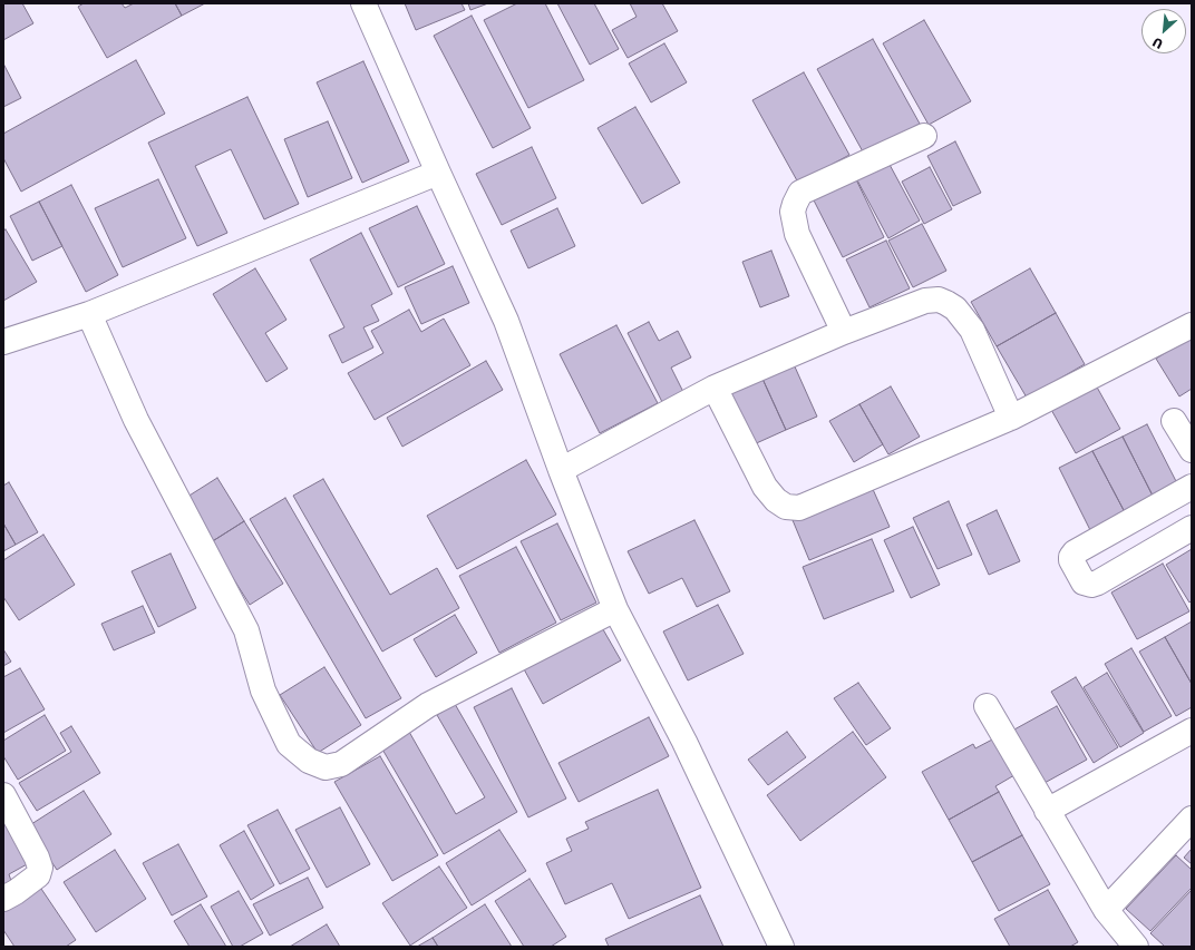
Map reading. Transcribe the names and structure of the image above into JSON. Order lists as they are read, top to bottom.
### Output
{
  "north": "bottom left"
}
